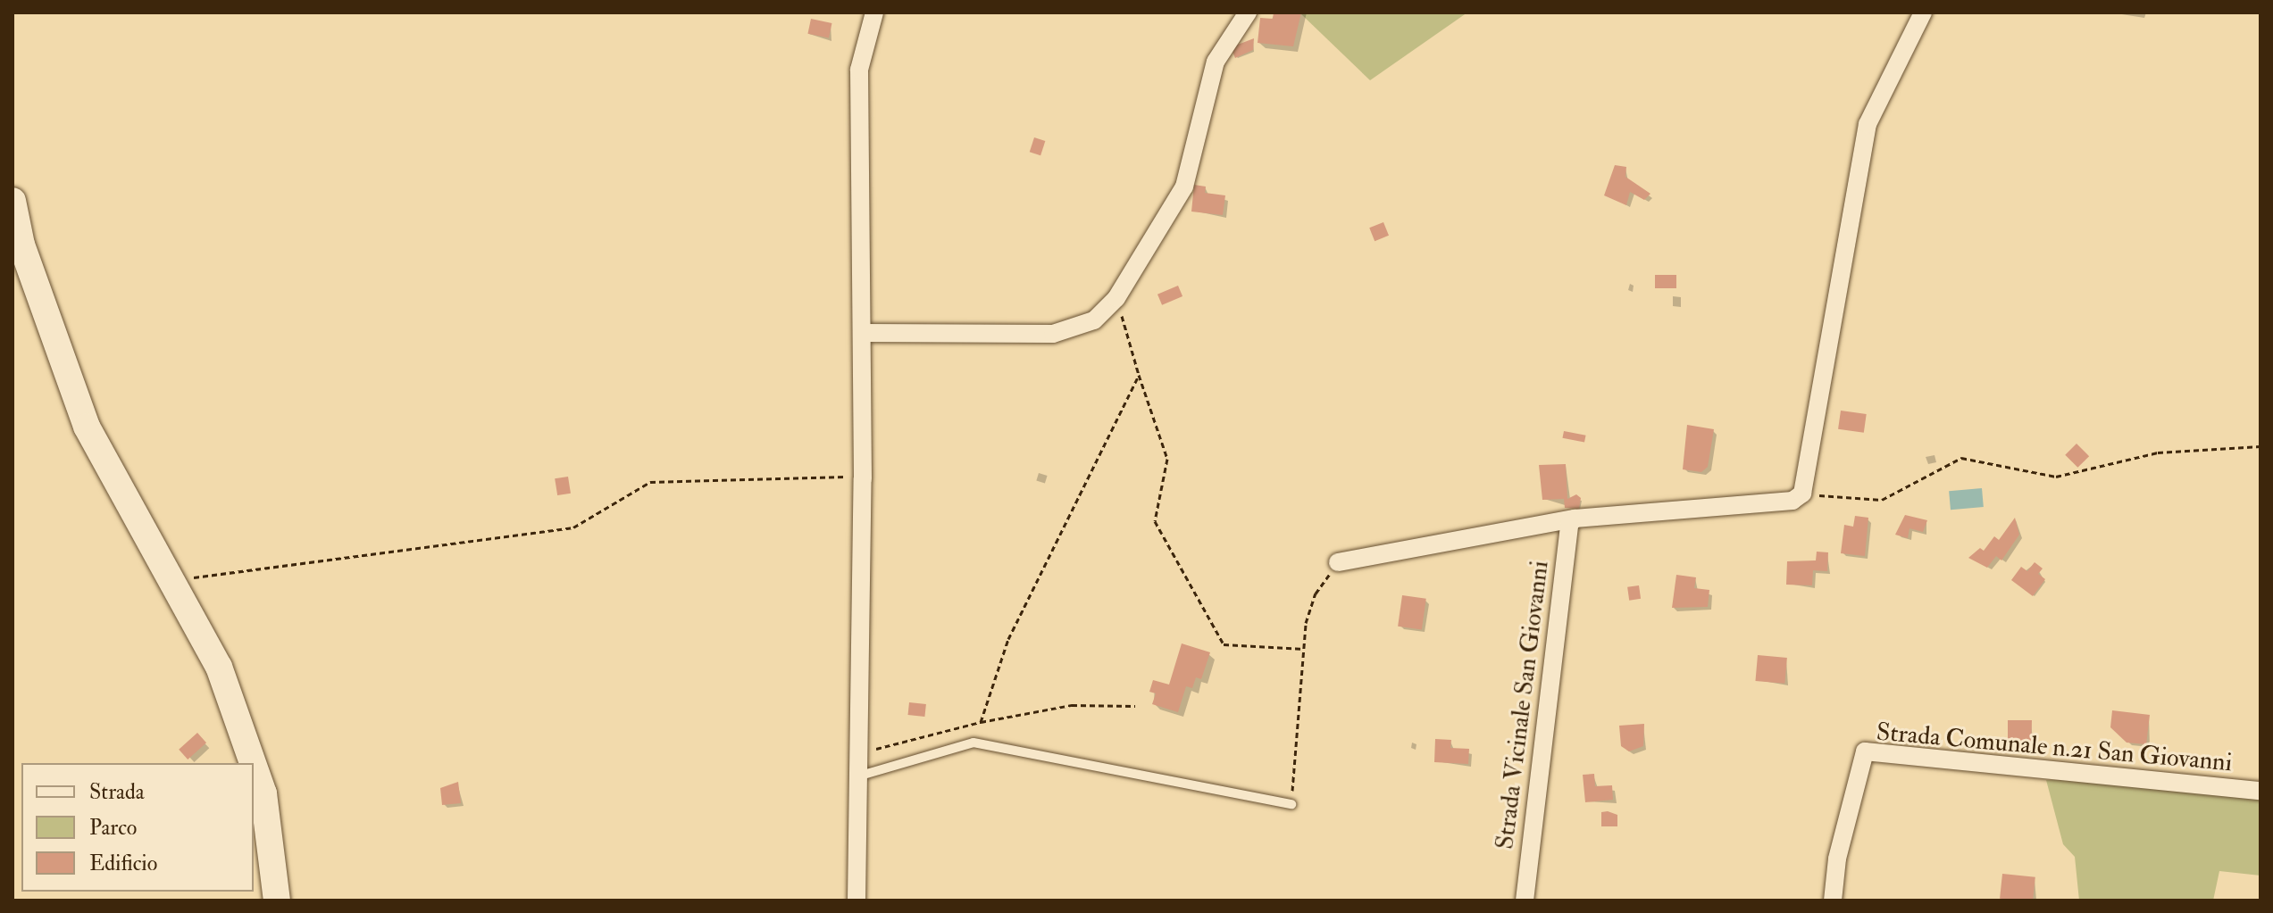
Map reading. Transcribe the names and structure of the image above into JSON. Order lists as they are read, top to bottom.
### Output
{
  "streets": {
    "street": ["Strada Vicinale San Giovanni", "Strada Comunale n.21 San Giovanni"]
  },
  "legend": ["Strada", "Parco", "Edificio"]
}
